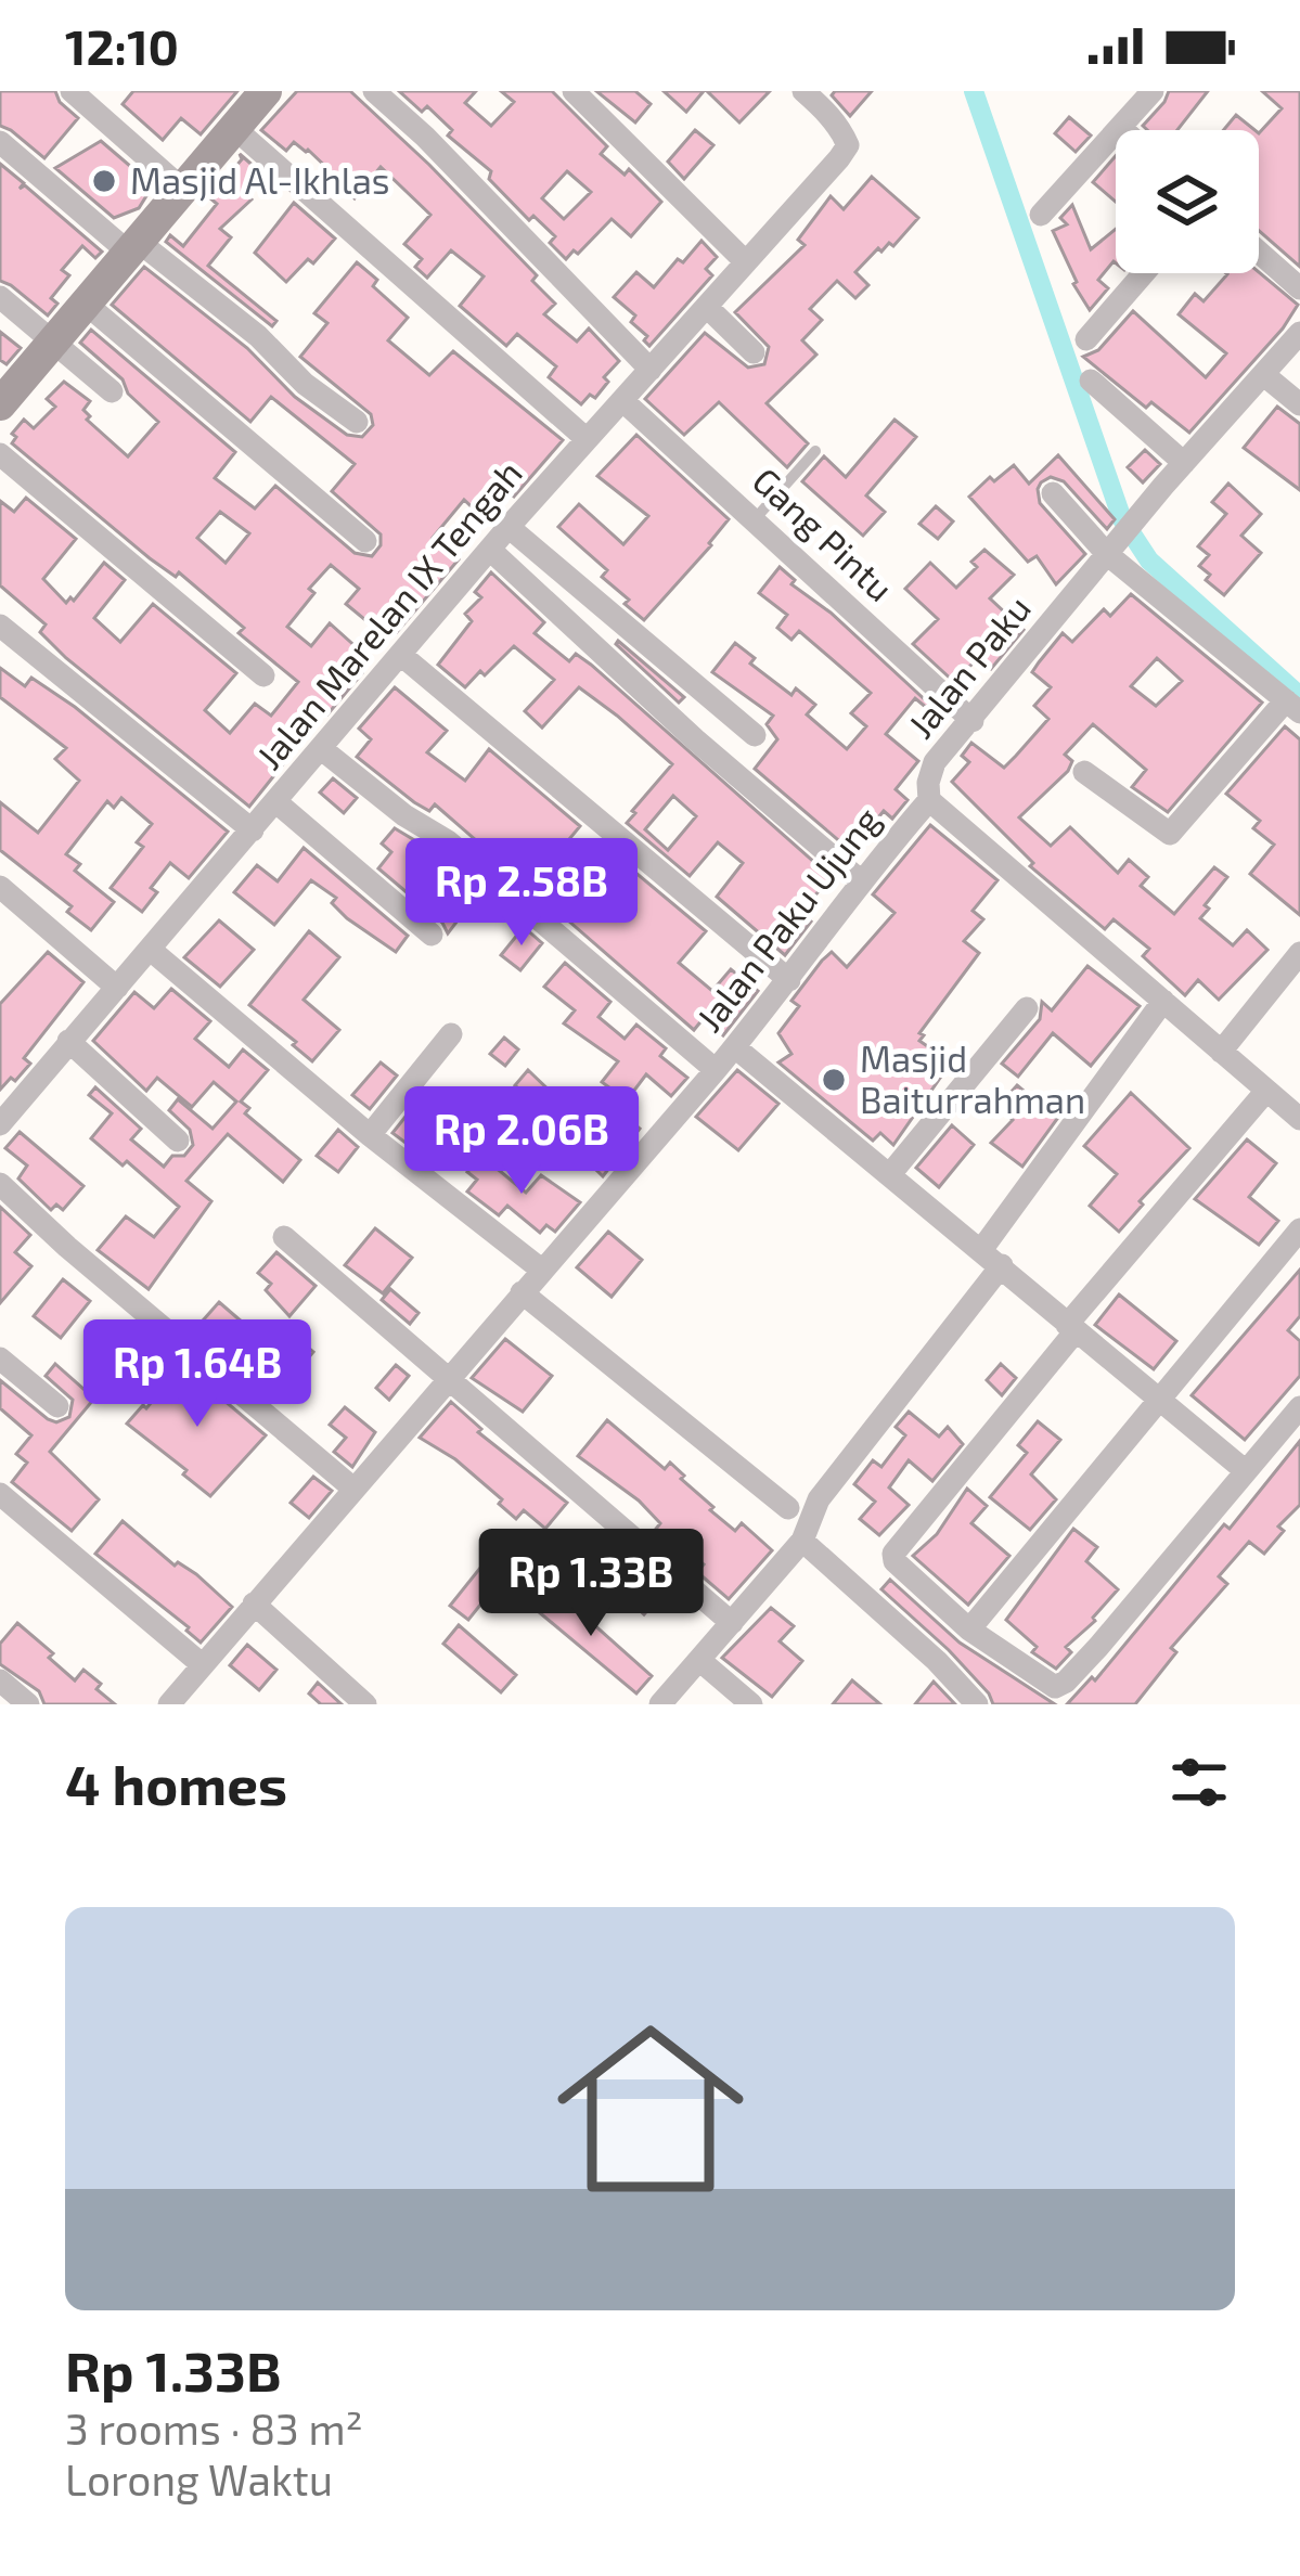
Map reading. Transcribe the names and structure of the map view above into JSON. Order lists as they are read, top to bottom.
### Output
{
  "streets": {
    "street": [
      "Gang Pintu",
      "Jalan Marelan IX Tengah",
      "Jalan Paku",
      "Jalan Paku Ujung"
    ]
  },
  "crossings": [
    ["Gang Pintu", "Jalan Marelan IX Tengah"],
    ["Gang Pintu", "Jalan Paku"],
    ["Jalan Paku", "Jalan Paku Ujung"]
  ],
  "places": ["Masjid Al-Ikhlas", "Masjid Baiturrahman"],
  "page": {
    "status": "12:10",
    "price": [
      "Rp 2.58B",
      "Rp 2.06B",
      "Rp 1.64B",
      "Rp 1.33B"
    ],
    "heading": "4 homes",
    "list": [
      {
        "name": "Rp 1.33B",
        "note": "3 rooms · 83 m² · Lorong Waktu"
      }
    ]
  }
}
